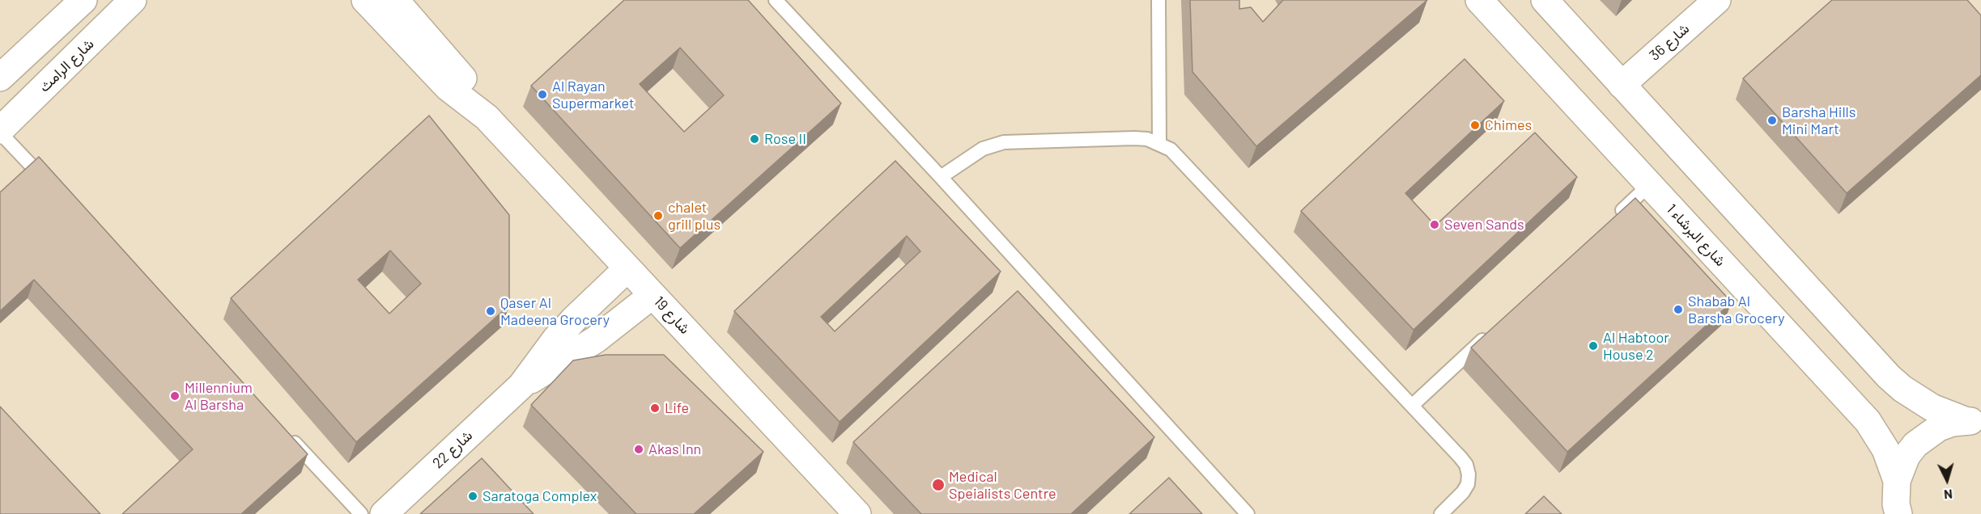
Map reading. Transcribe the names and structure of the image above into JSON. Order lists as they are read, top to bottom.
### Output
{
  "streets": {
    "street": [
      "شارع 36",
      "شارع الرامث",
      "شارع البرشاء 1",
      "شارع 19",
      "شارع 22"
    ]
  },
  "crossings": [
    ["شارع 19", "شارع 22"]
  ],
  "places": [
    "Al Rayan Supermarket",
    "Barsha Hills Mini Mart",
    "Chimes",
    "Rose II",
    "chalet grill plus",
    "Seven Sands",
    "Shabab Al Barsha Grocery",
    "Qaser Al Madeena Grocery",
    "Al Habtoor House 2",
    "Millennium Al Barsha",
    "Life",
    "Akas Inn",
    "Medical Speialists Centre",
    "Saratoga Complex"
  ],
  "north": "bottom"
}
